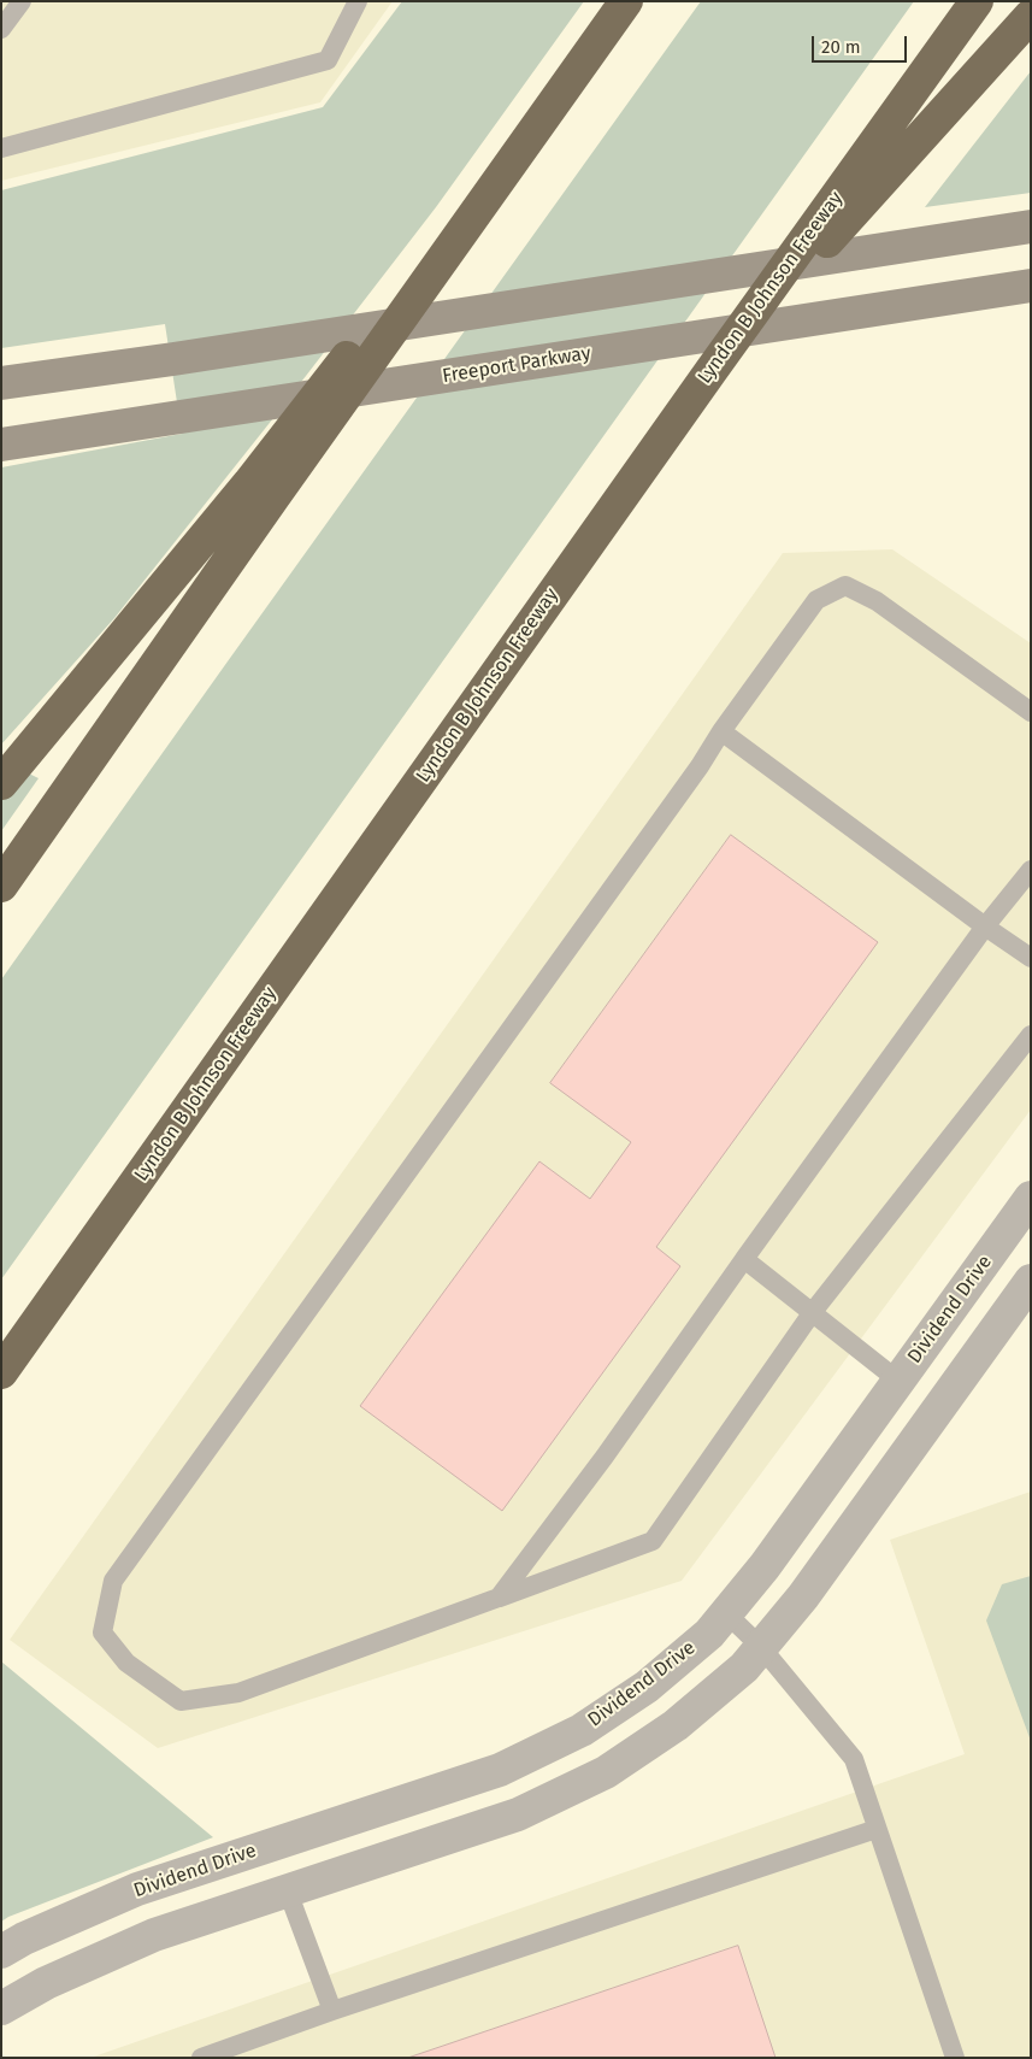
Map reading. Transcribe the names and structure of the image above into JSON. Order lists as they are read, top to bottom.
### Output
{
  "streets": {
    "highway": ["Lyndon B Johnson Freeway"],
    "main road": ["Freeport Parkway"],
    "street": ["Dividend Drive"]
  },
  "scale_bar": "20 m"
}
